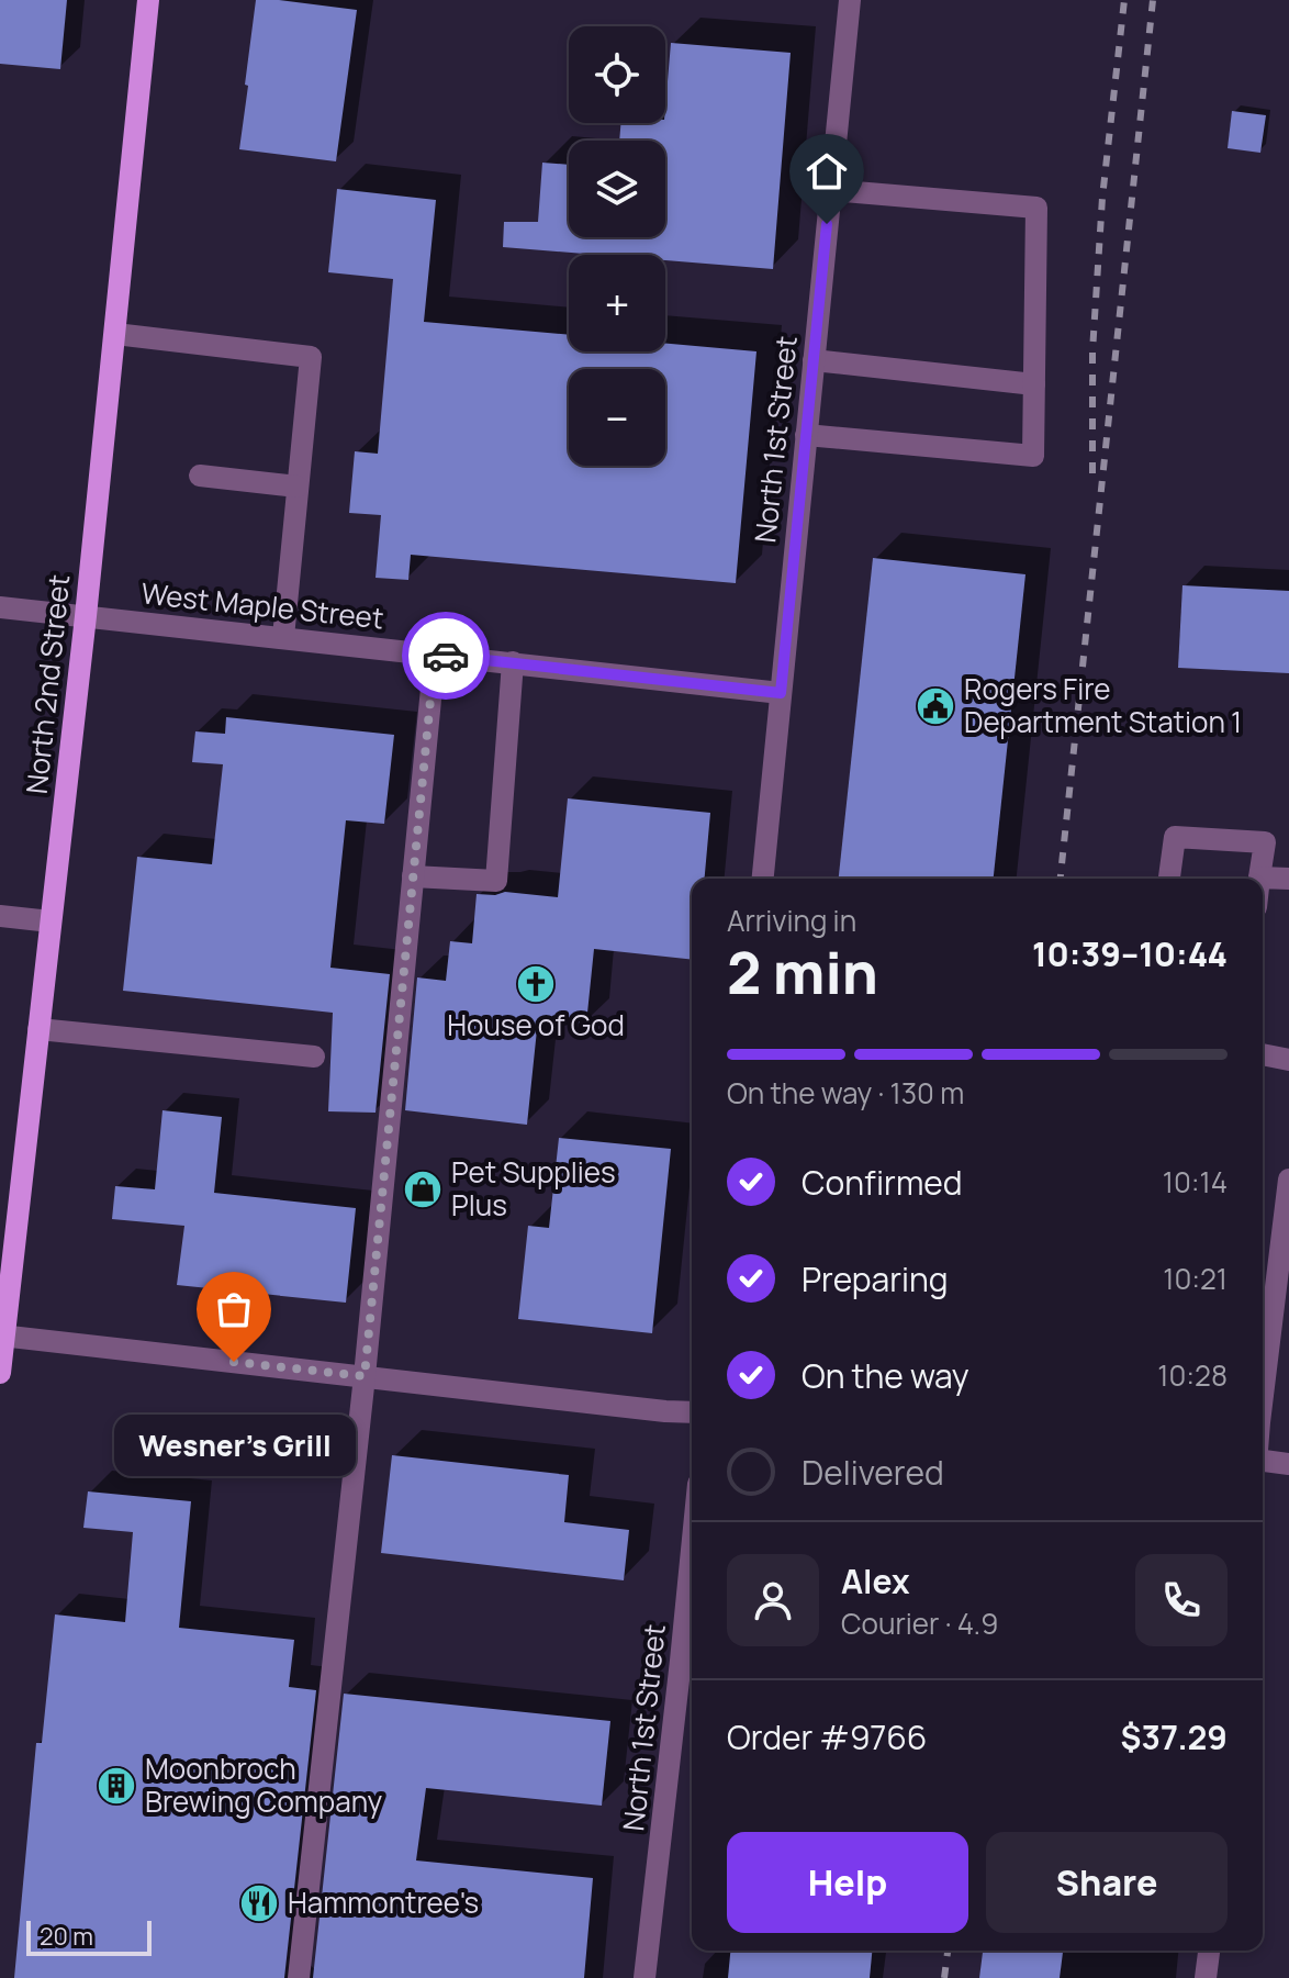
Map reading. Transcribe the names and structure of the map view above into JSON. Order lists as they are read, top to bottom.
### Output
{
  "streets": {
    "main road": ["North 2nd Street"],
    "street": ["North 1st Street", "West Maple Street"]
  },
  "crossings": [
    ["North 1st Street", "West Maple Street"],
    ["West Maple Street", "North 2nd Street"]
  ],
  "places": {
    "public building": ["Rogers Fire Department Station 1"],
    "church": ["House of God"],
    "shop": ["Pet Supplies Plus"],
    "other": ["Wesner's Grill"],
    "building": ["Moonbroch Brewing Company"],
    "restaurant": ["Hammontree's"]
  },
  "scale_bar": "20 m",
  "page": {
    "map_buttons": ["+", "−"],
    "heading": ["2 min", "Arriving in", "10:39–10:44"],
    "panel": [
      "Alex",
      "Courier · 4.9",
      "Order #9766",
      "$37.29"
    ],
    "bar": "On the way · 130 m",
    "list": [
      ["Confirmed", "10:14"],
      ["Preparing", "10:21"],
      ["On the way", "10:28"],
      "Delivered"
    ],
    "bubble": "Wesner's Grill",
    "buttons": ["Help", "Share"],
    "scale": "20 m"
  }
}
